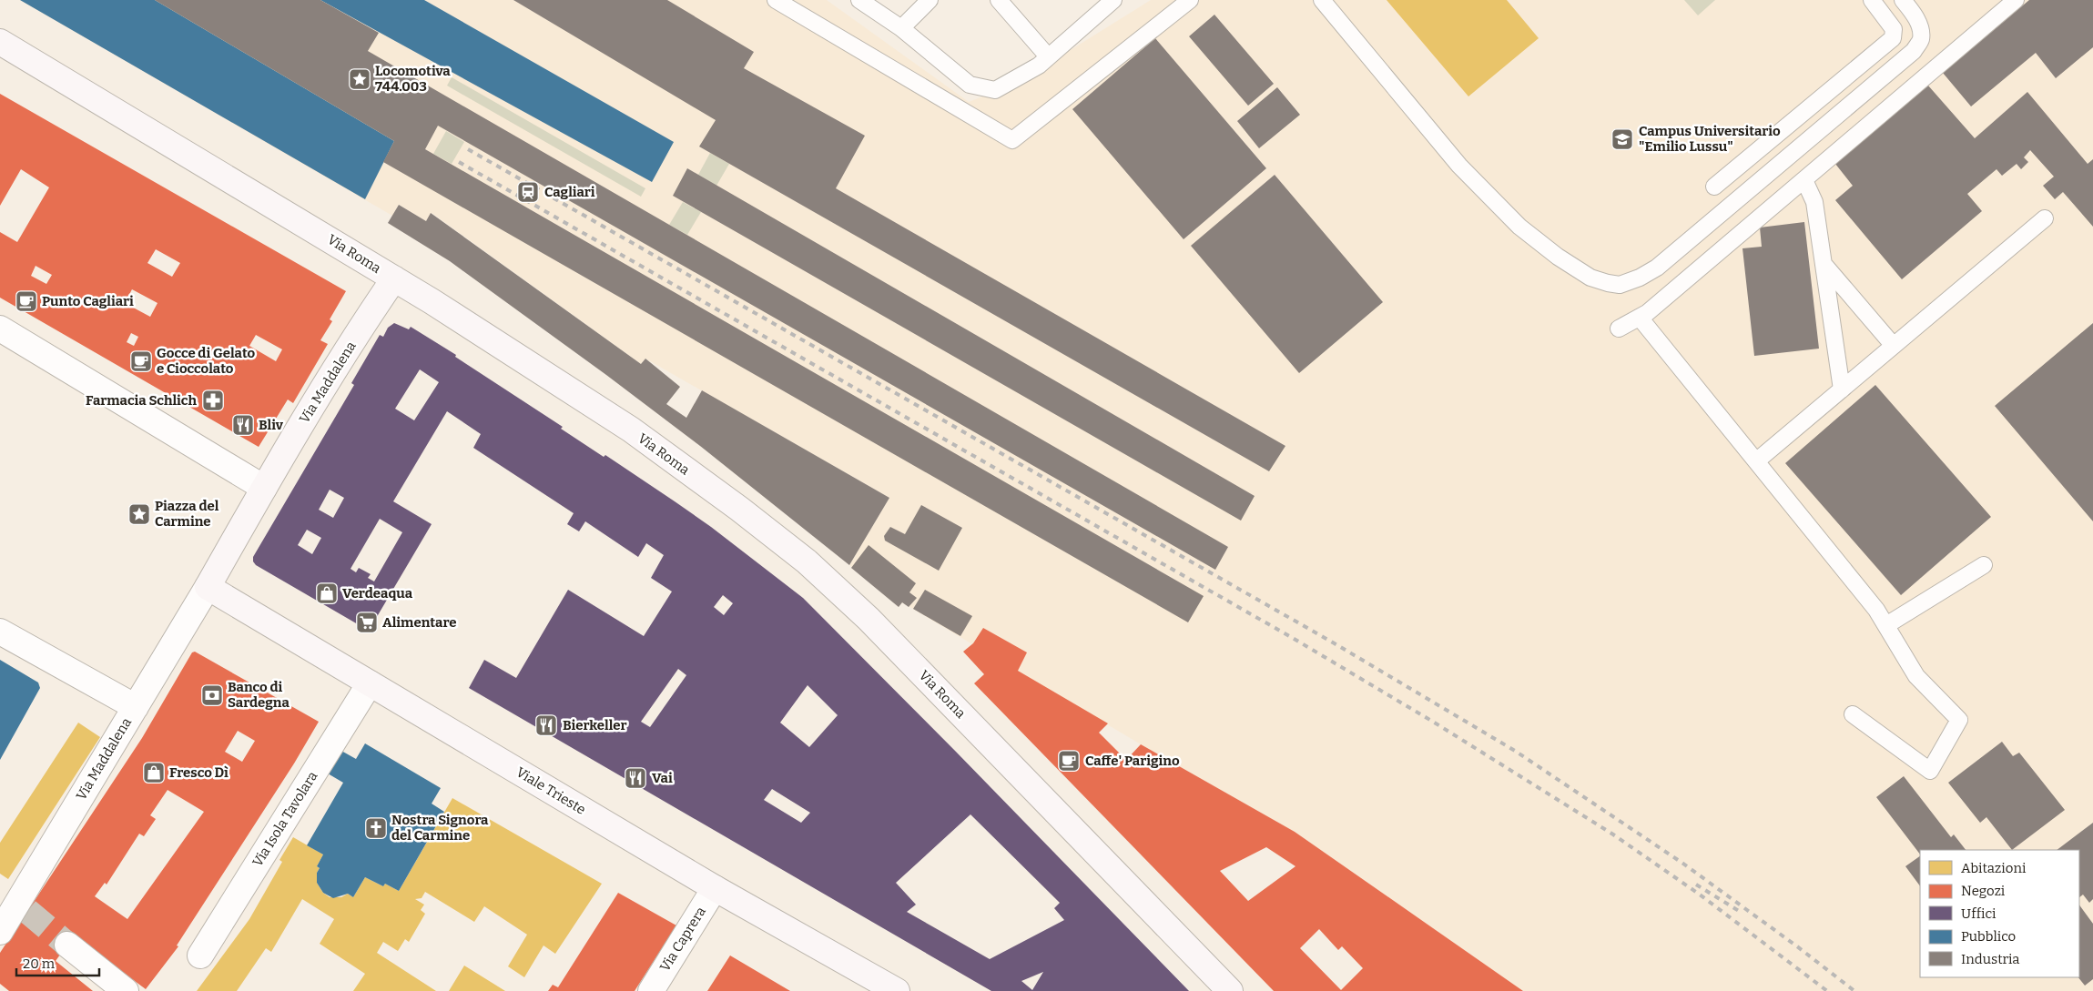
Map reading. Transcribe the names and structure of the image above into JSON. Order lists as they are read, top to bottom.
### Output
{
  "streets": {
    "main road": ["Via Roma", "Via Maddalena", "Viale Trieste"],
    "street": ["Via Isola Tavolara", "Via Caprera"]
  },
  "crossings": [
    ["Via Roma", "Via Maddalena"],
    ["Via Maddalena", "Viale Trieste"],
    ["Viale Trieste", "Via Isola Tavolara"],
    ["Viale Trieste", "Via Caprera"]
  ],
  "places": {
    "place": ["Locomotiva 744.003", "Piazza del Carmine"],
    "school or university": ["Campus Universitario \"Emilio Lussu\""],
    "station": ["Cagliari"],
    "cafe": ["Punto Cagliari", "Gocce di Gelato e Cioccolato", "Caffe' Parigino"],
    "pharmacy": ["Farmacia Schlich"],
    "restaurant": ["Bliv", "Bierkeller", "Vai"],
    "shop": ["Verdeaqua", "Fresco Dì"],
    "supermarket": ["Alimentare"],
    "bank": ["Banco di Sardegna"],
    "church": ["Nostra Signora del Carmine"]
  },
  "legend": [
    "Abitazioni",
    "Negozi",
    "Uffici",
    "Pubblico",
    "Industria"
  ],
  "scale_bar": "20 m"
}
